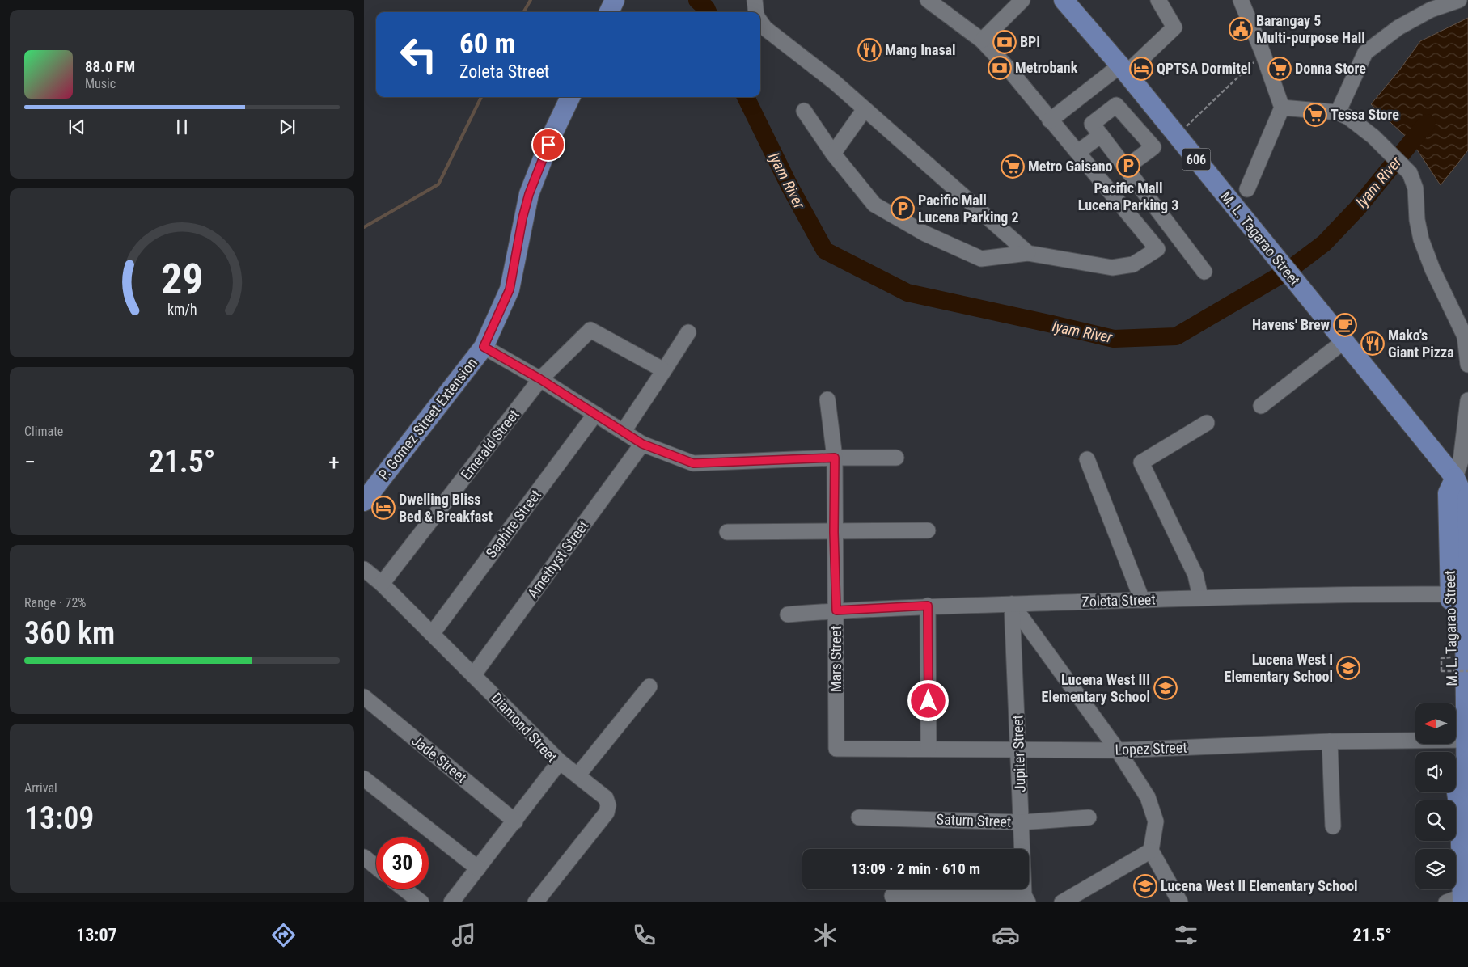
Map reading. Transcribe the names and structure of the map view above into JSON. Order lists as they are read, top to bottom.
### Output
{
  "streets": {
    "main road": ["606", "M. L. Tagarao Street", "P. Gomez Street Extension"],
    "street": [
      "Emerald Street",
      "Saphire Street",
      "Amethyst Street",
      "Zoleta Street",
      "Mars Street",
      "Diamond Street",
      "Lopez Street",
      "Jupiter Street",
      "Jade Street",
      "Saturn Street"
    ]
  },
  "crossings": [
    ["M. L. Tagarao Street", "Zoleta Street"],
    ["M. L. Tagarao Street", "Lopez Street"],
    ["Emerald Street", "Diamond Street"],
    ["Saphire Street", "Diamond Street"],
    ["Amethyst Street", "Diamond Street"],
    ["Zoleta Street", "Mars Street"],
    ["Zoleta Street", "Jupiter Street"],
    ["Mars Street", "Lopez Street"],
    ["Diamond Street", "Jade Street"],
    ["Lopez Street", "Jupiter Street"],
    ["Jupiter Street", "Saturn Street"]
  ],
  "water": ["Iyam River"],
  "places": {
    "public building": ["Barangay 5 Multi-purpose Hall"],
    "bank": ["BPI", "Metrobank"],
    "restaurant": ["Mang Inasal", "Mako's Giant Pizza"],
    "hotel": ["QPTSA Dormitel", "Dwelling Bliss Bed & Breakfast"],
    "supermarket": ["Donna Store", "Tessa Store", "Metro Gaisano"],
    "parking": ["Pacific Mall Lucena Parking 3", "Pacific Mall Lucena Parking 2"],
    "cafe": ["Havens' Brew"],
    "school or university": ["Lucena West I Elementary School", "Lucena West III Elementary School", "Lucena West II Elementary School"]
  },
  "north": "left",
  "page": {
    "turn": ["60 m", "Zoleta Street"],
    "song": ["88.0 FM", "Music"],
    "tile": [
      "Climate",
      ["Range · 72%", "360 km"],
      ["Arrival", "13:09"]
    ],
    "heat": ["−", "21.5°", "+"],
    "limit": "30",
    "trip": "13:09 · 2 min · 610 m",
    "tabs": ["13:07", "21.5°"],
    "gauge": ["29", "km/h"]
  }
}
